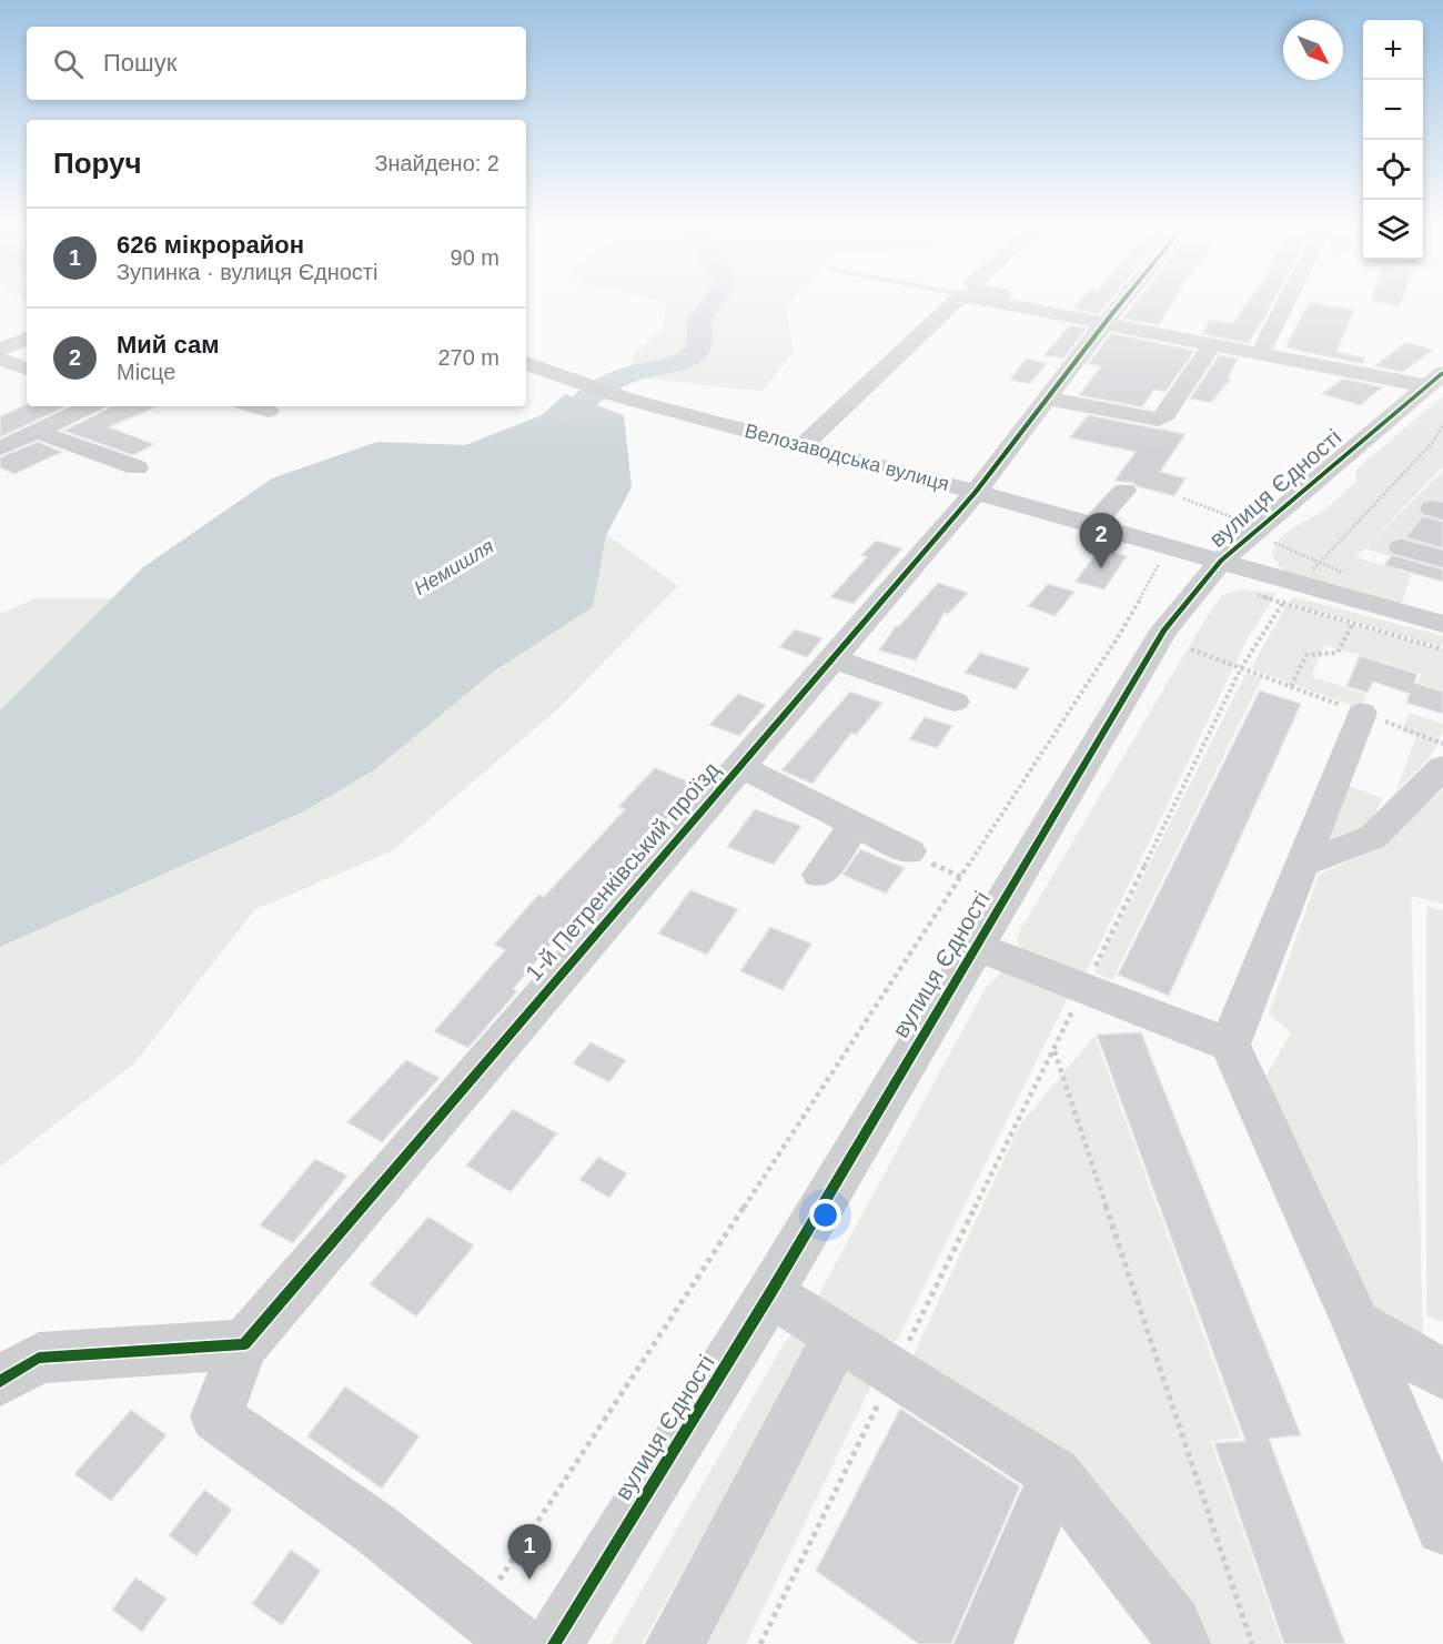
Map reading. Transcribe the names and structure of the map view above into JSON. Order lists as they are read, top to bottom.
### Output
{
  "streets": {
    "street": ["Велозаводська вулиця", "вулиця Єдності", "1-й Петренківський проїзд"]
  },
  "crossings": [
    ["Велозаводська вулиця", "вулиця Єдності"],
    ["Велозаводська вулиця", "1-й Петренківський проїзд"]
  ],
  "water": ["Немишля"],
  "north": "bottom right",
  "page": {
    "map_buttons": ["+", "−"],
    "search": "Пошук",
    "heading": ["Поруч", "Знайдено: 2"],
    "list": [
      {
        "mark": "1",
        "name": "626 мікрорайон",
        "note": "Зупинка · вулиця Єдності",
        "value": "90 m"
      },
      {
        "mark": "2",
        "name": "Мий сам",
        "note": "Місце",
        "value": "270 m"
      }
    ],
    "pins": ["2", "1"]
  }
}
